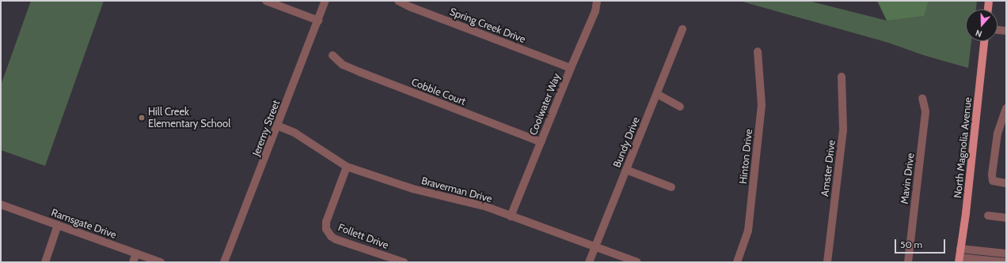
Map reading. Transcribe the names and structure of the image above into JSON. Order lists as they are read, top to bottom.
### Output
{
  "streets": {
    "main road": ["North Magnolia Avenue"],
    "street": [
      "Spring Creek Drive",
      "Cobble Court",
      "Coolwater Way",
      "Jeremy Street",
      "Bundy Drive",
      "Hinton Drive",
      "Amster Drive",
      "Mavin Drive",
      "Braverman Drive",
      "Ramsgate Drive",
      "Follett Drive"
    ]
  },
  "crossings": [
    ["Spring Creek Drive", "Coolwater Way"],
    ["Cobble Court", "Coolwater Way"],
    ["Coolwater Way", "Braverman Drive"],
    ["Jeremy Street", "Braverman Drive"],
    ["Bundy Drive", "Braverman Drive"],
    ["Braverman Drive", "Follett Drive"]
  ],
  "places": ["Hill Creek Elementary School"],
  "scale_bar": "50 m",
  "north": "bottom"
}
